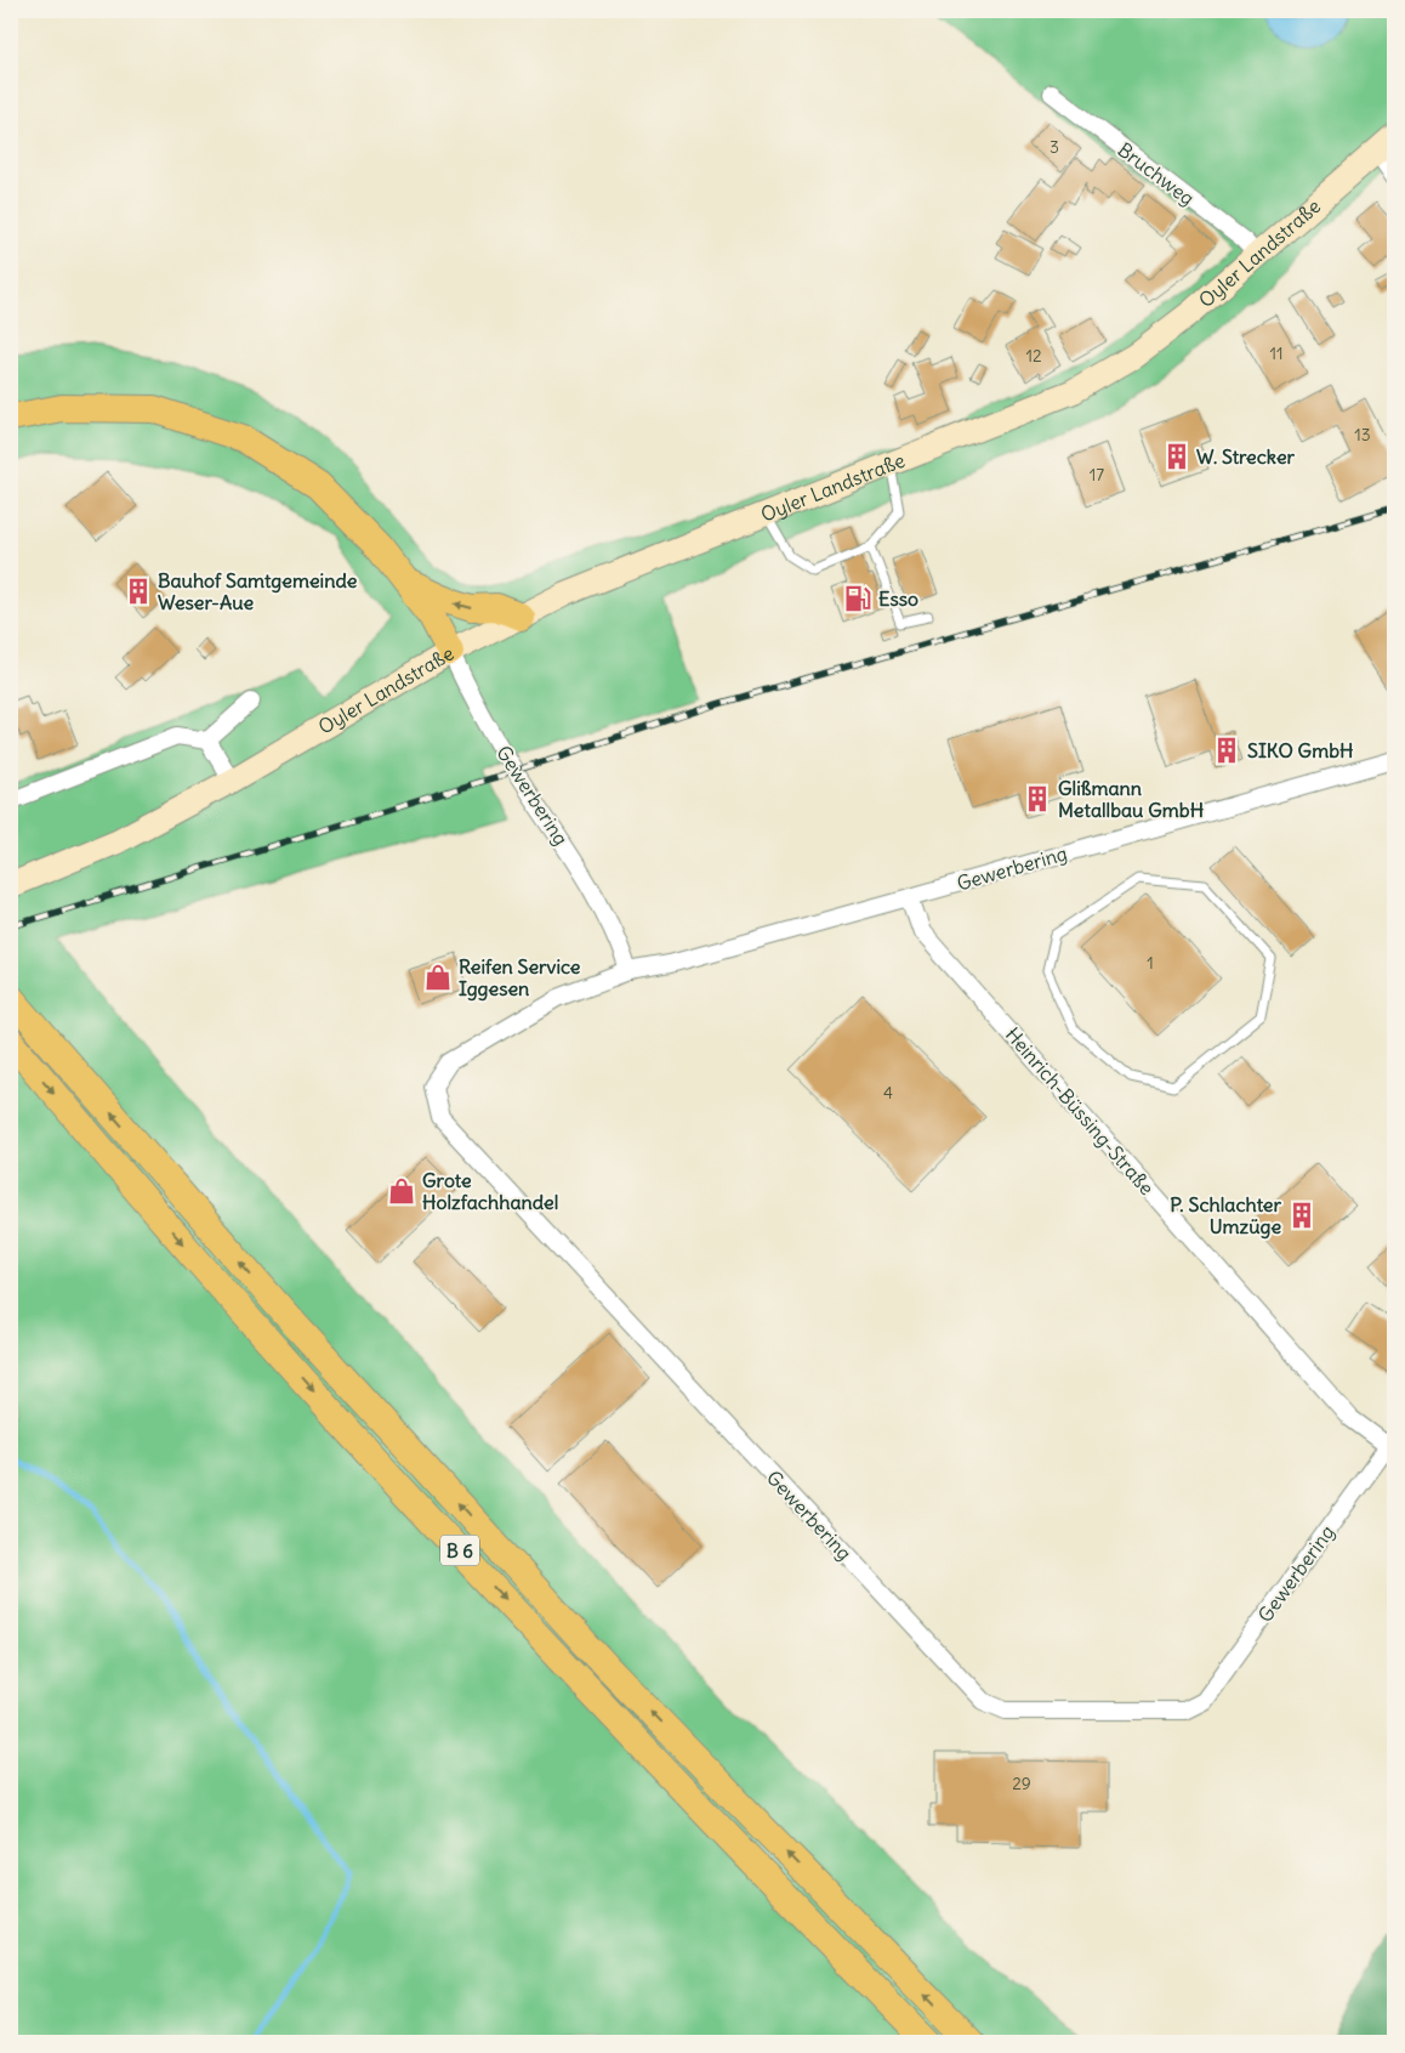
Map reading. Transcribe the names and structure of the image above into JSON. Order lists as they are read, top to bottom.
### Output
{
  "streets": {
    "highway": ["B 6"],
    "main road": ["Oyler Landstraße"],
    "street": ["Bruchweg", "Gewerbering", "Heinrich-Büssing-Straße"]
  },
  "crossings": [
    ["Bruchweg", "Oyler Landstraße"],
    ["Oyler Landstraße", "Gewerbering"],
    ["Gewerbering", "Heinrich-Büssing-Straße"]
  ],
  "places": {
    "building": [
      "W. Strecker",
      "Bauhof Samtgemeinde Weser-Aue",
      "SIKO GmbH",
      "Glißmann Metallbau GmbH",
      "P. Schlachter Umzüge"
    ],
    "fuel station": ["Esso"],
    "shop": ["Reifen Service Iggesen", "Grote Holzfachhandel"]
  },
  "house_numbers": [
    "3",
    "11",
    "12",
    "13",
    "17",
    "1",
    "4",
    "29"
  ]
}
